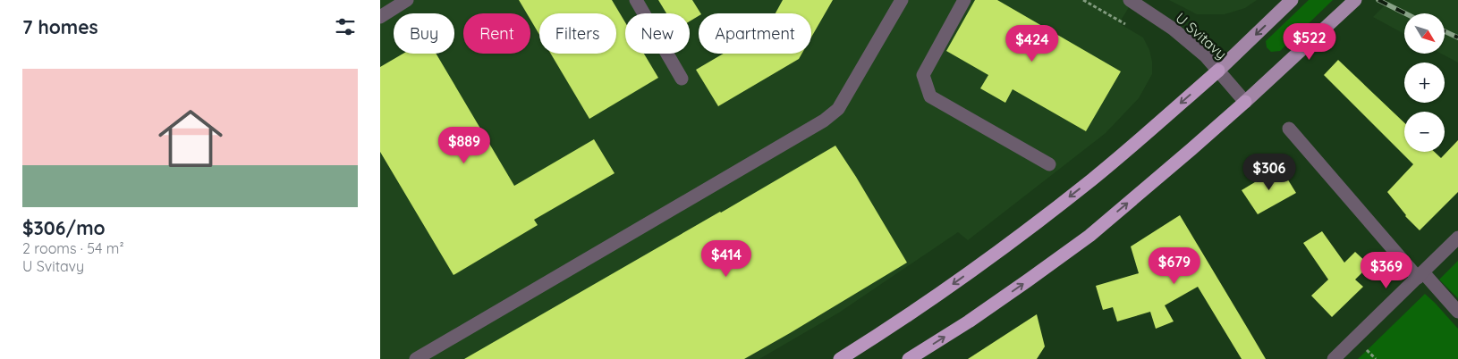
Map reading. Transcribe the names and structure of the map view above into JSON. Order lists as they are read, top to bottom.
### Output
{
  "streets": {
    "street": ["U Svitavy"]
  },
  "north": "bottom right",
  "page": {
    "heading": "7 homes",
    "map_buttons": ["+", "−"],
    "chip": [
      "Buy",
      "Rent",
      "Filters",
      "New",
      "Apartment"
    ],
    "price": [
      "$522",
      "$424",
      "$889",
      "$306",
      "$414",
      "$679",
      "$369"
    ],
    "list": [
      {
        "name": "$306/mo",
        "note": "2 rooms · 54 m² · U Svitavy"
      }
    ]
  }
}
